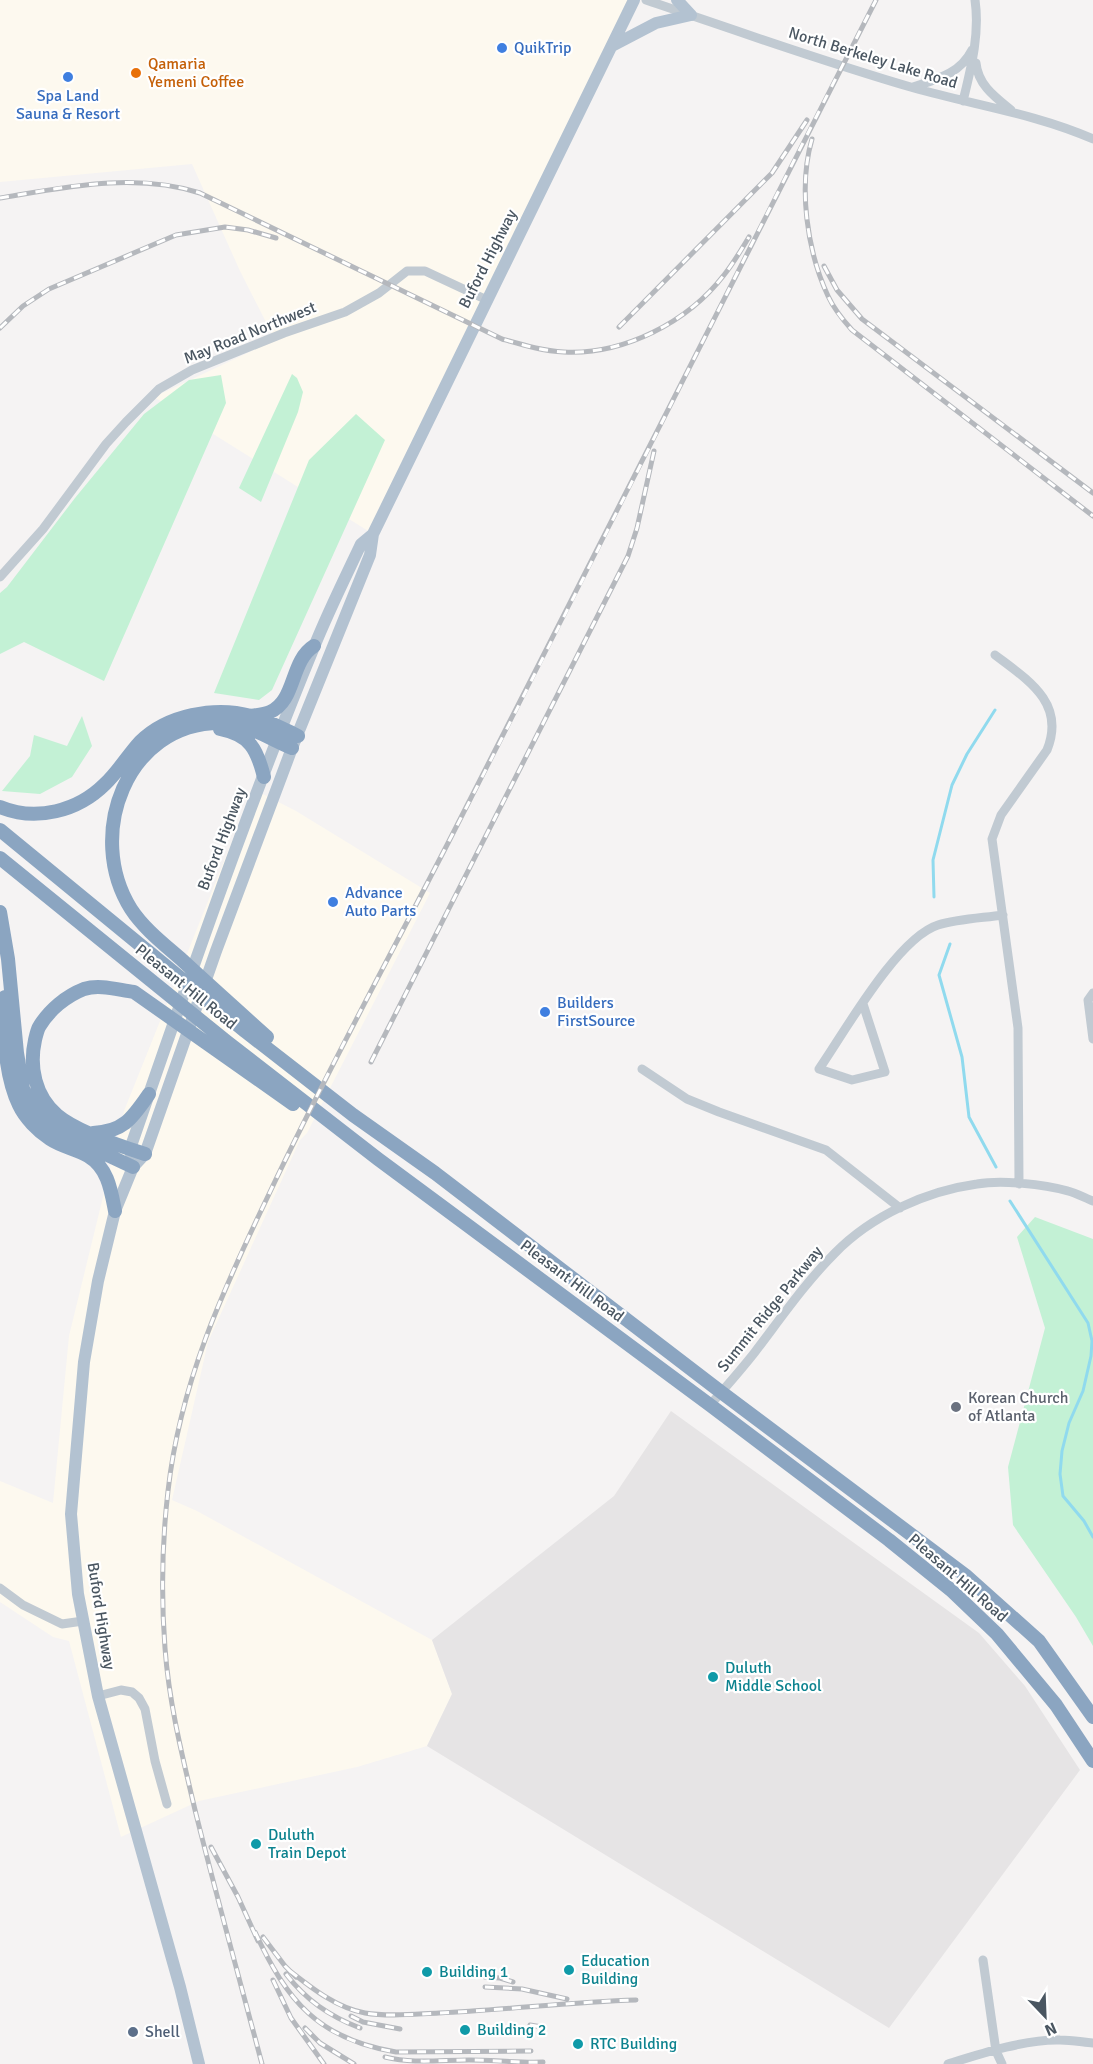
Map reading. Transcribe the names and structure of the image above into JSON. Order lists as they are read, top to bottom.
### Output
{
  "streets": {
    "highway": ["Pleasant Hill Road"],
    "main road": ["Buford Highway"],
    "street": ["North Berkeley Lake Road", "May Road Northwest", "Summit Ridge Parkway"]
  },
  "crossings": [
    ["Buford Highway", "May Road Northwest"],
    ["Pleasant Hill Road", "Summit Ridge Parkway"]
  ],
  "places": [
    "QuikTrip",
    "Qamaria Yemeni Coffee",
    "Spa Land Sauna & Resort",
    "Advance Auto Parts",
    "Builders FirstSource",
    "Korean Church of Atlanta",
    "Duluth Middle School",
    "Duluth Train Depot",
    "Education Building",
    "Building 1",
    "Building 2",
    "Shell",
    "RTC Building"
  ],
  "north": "bottom right"
}
